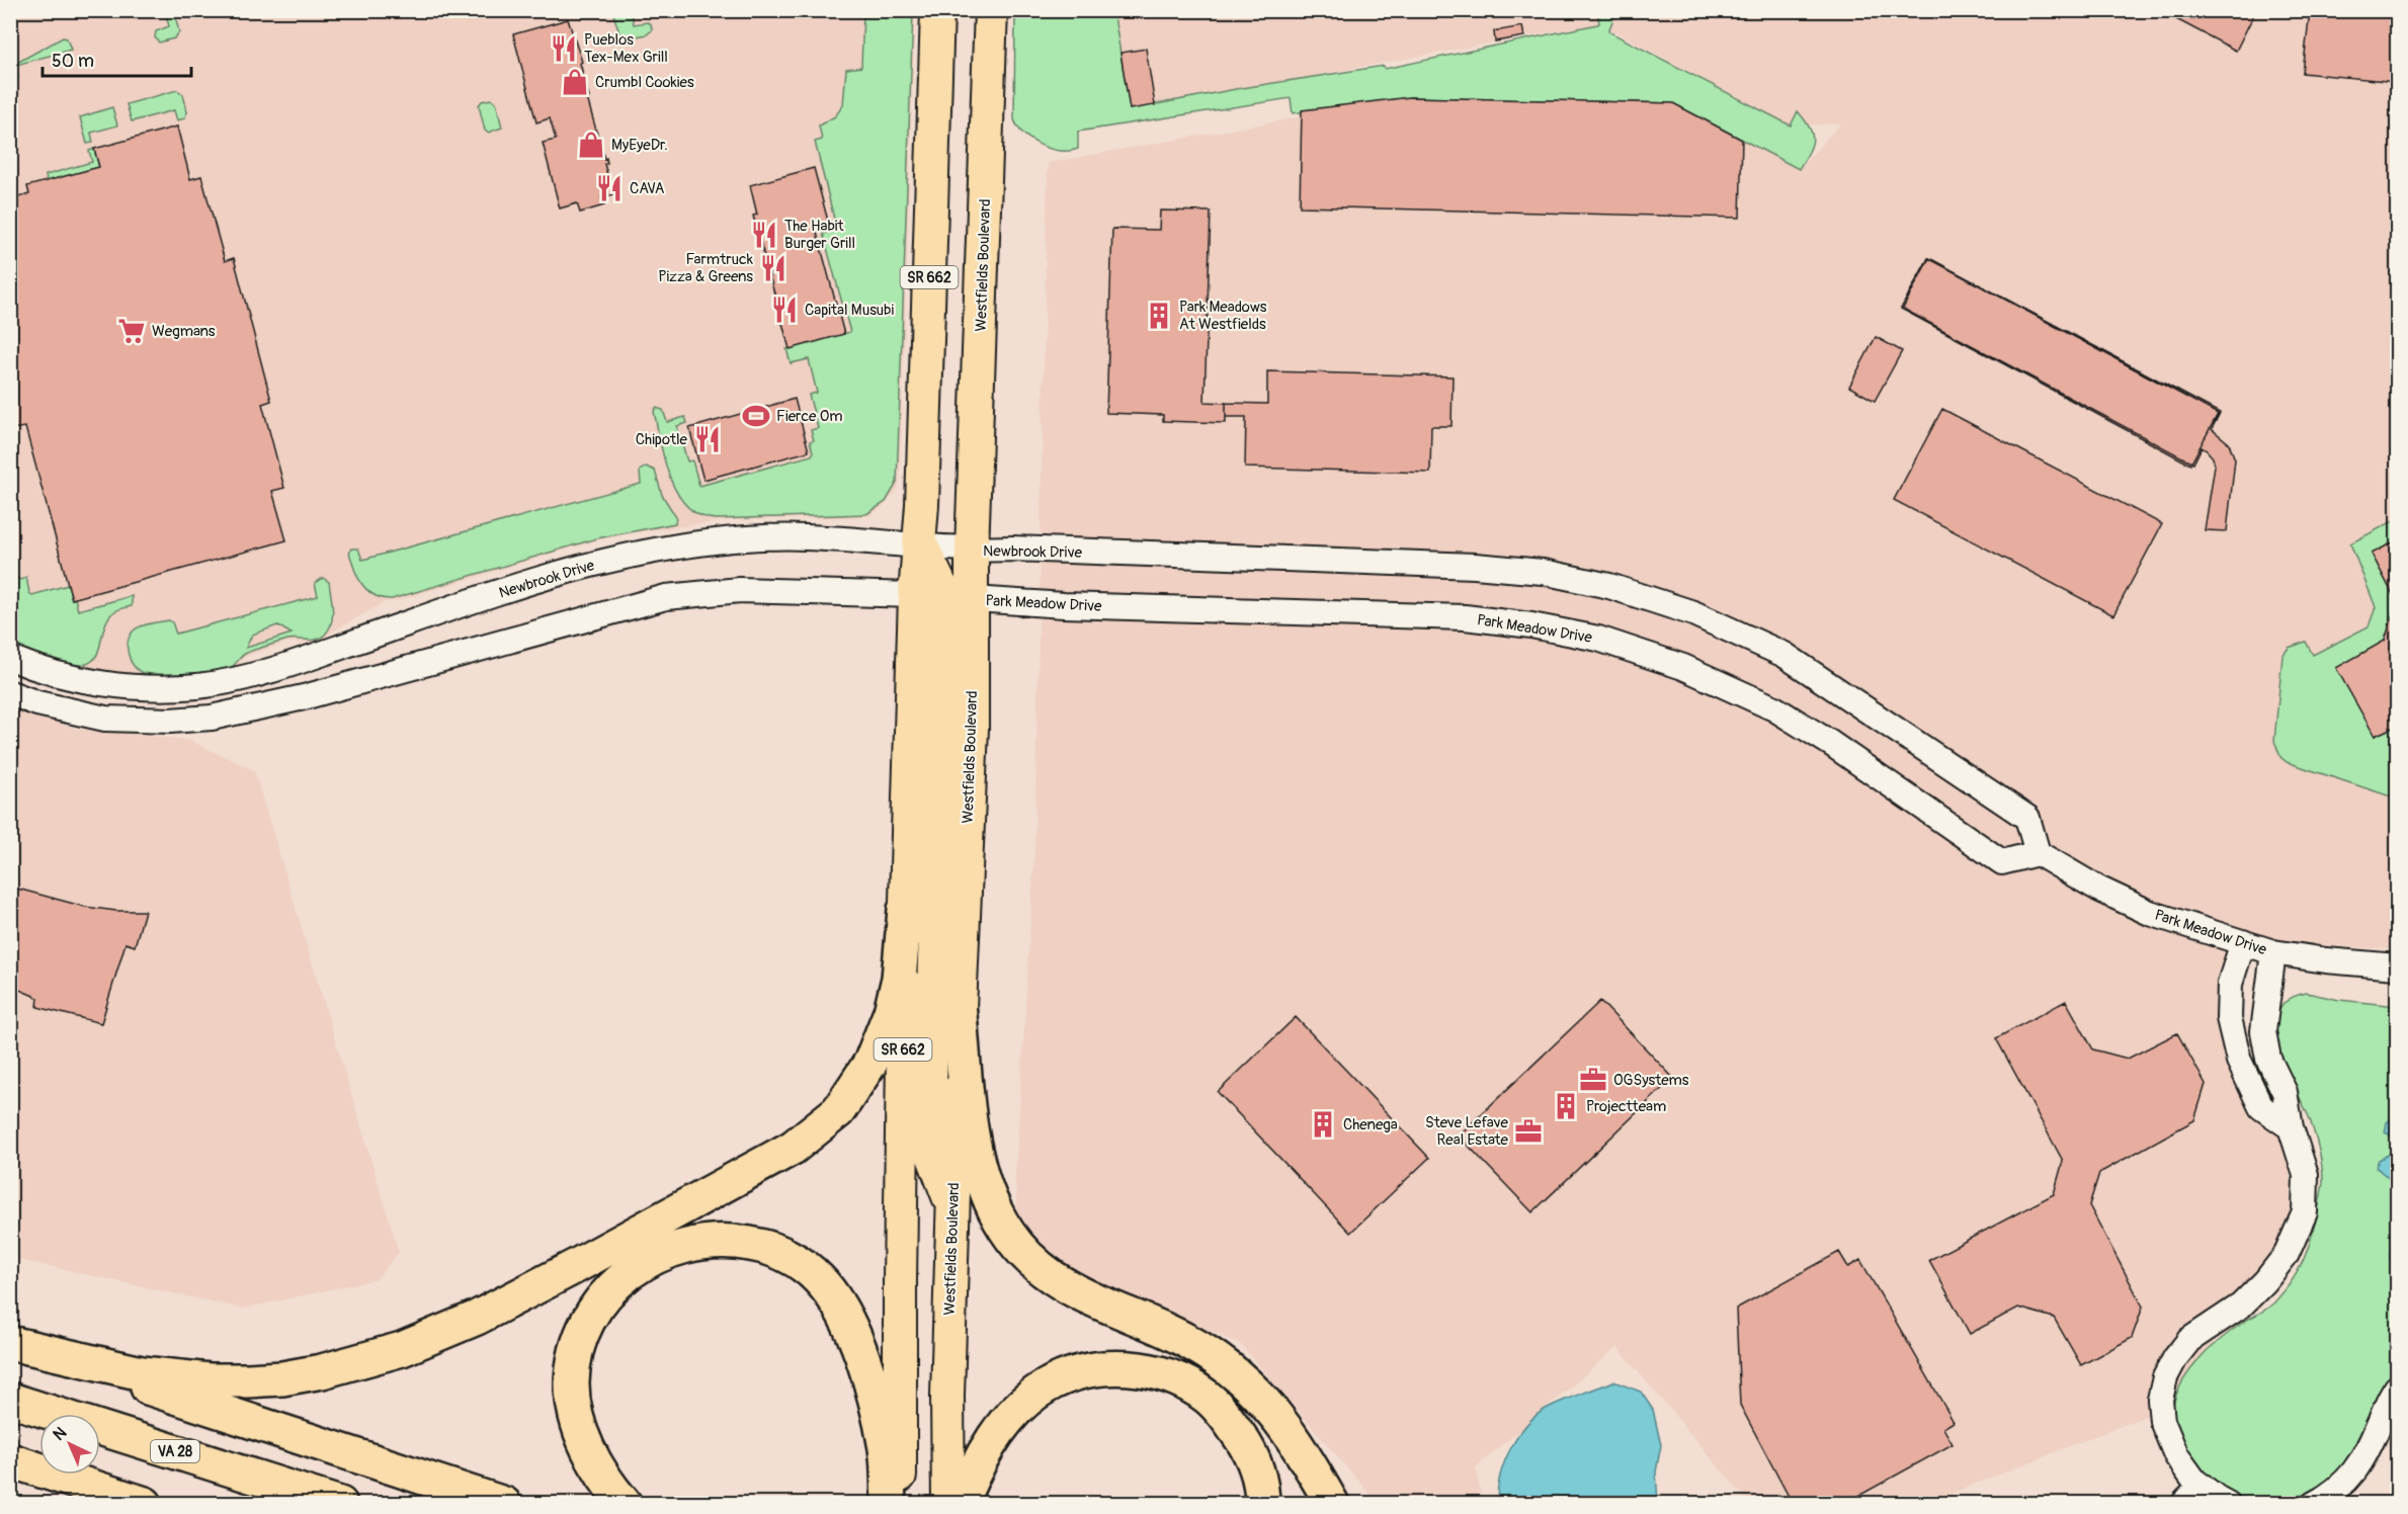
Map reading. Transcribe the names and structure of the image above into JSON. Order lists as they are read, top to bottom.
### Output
{
  "streets": {
    "highway": ["VA 28"],
    "main road": ["Westfields Boulevard", "SR 662"],
    "street": ["Newbrook Drive", "Park Meadow Drive"]
  },
  "crossings": [
    ["Westfields Boulevard", "Newbrook Drive"],
    ["Westfields Boulevard", "Park Meadow Drive"],
    ["SR 662", "Newbrook Drive"],
    ["Newbrook Drive", "Park Meadow Drive"]
  ],
  "places": {
    "restaurant": [
      "Pueblos Tex-Mex Grill",
      "CAVA",
      "The Habit Burger Grill",
      "Farmtruck Pizza & Greens",
      "Capital Musubi",
      "Chipotle"
    ],
    "shop": ["Crumbl Cookies", "MyEyeDr."],
    "building": ["Park Meadows At Westfields", "Projectteam", "Chenega"],
    "supermarket": ["Wegmans"],
    "sports": ["Fierce Om"],
    "office": ["OGSystems", "Steve Lefave Real Estate"]
  },
  "scale_bar": "50 m",
  "north": "top left"
}
